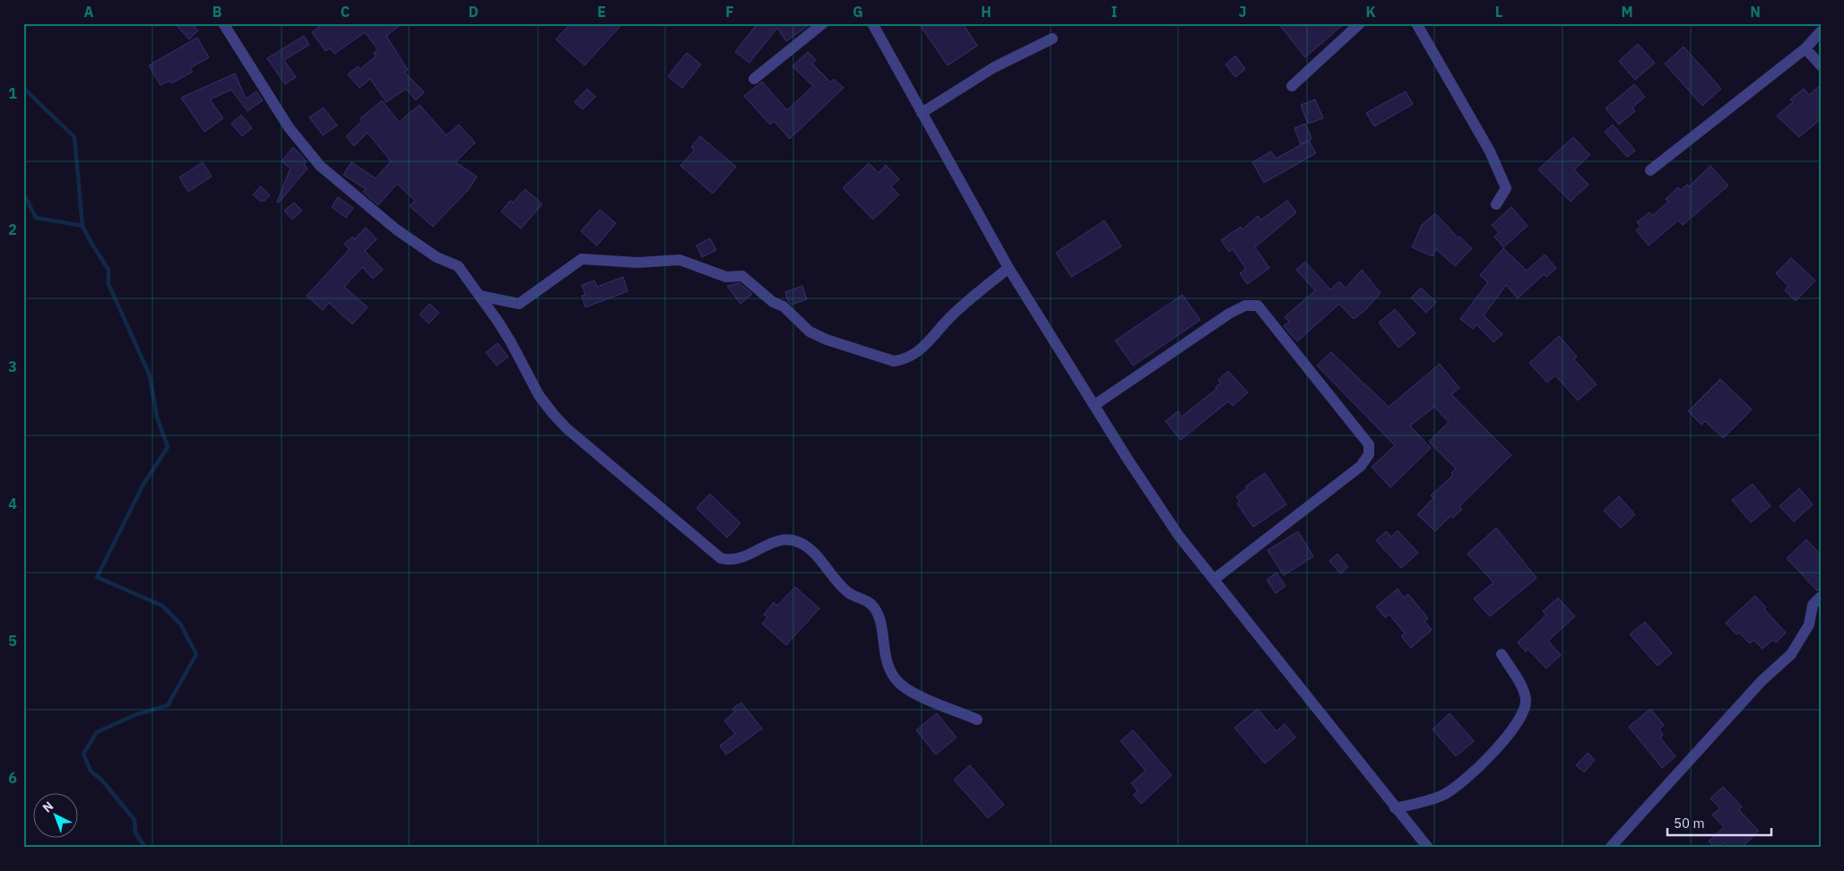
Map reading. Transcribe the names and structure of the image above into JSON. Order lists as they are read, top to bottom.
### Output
{
  "scale_bar": "50 m",
  "north": "top left",
  "grid": {
    "columns": [
      "A",
      "B",
      "C",
      "D",
      "E",
      "F",
      "G",
      "H",
      "I",
      "J",
      "K",
      "L",
      "M",
      "N"
    ],
    "rows": [
      "1",
      "2",
      "3",
      "4",
      "5",
      "6"
    ]
  }
}
